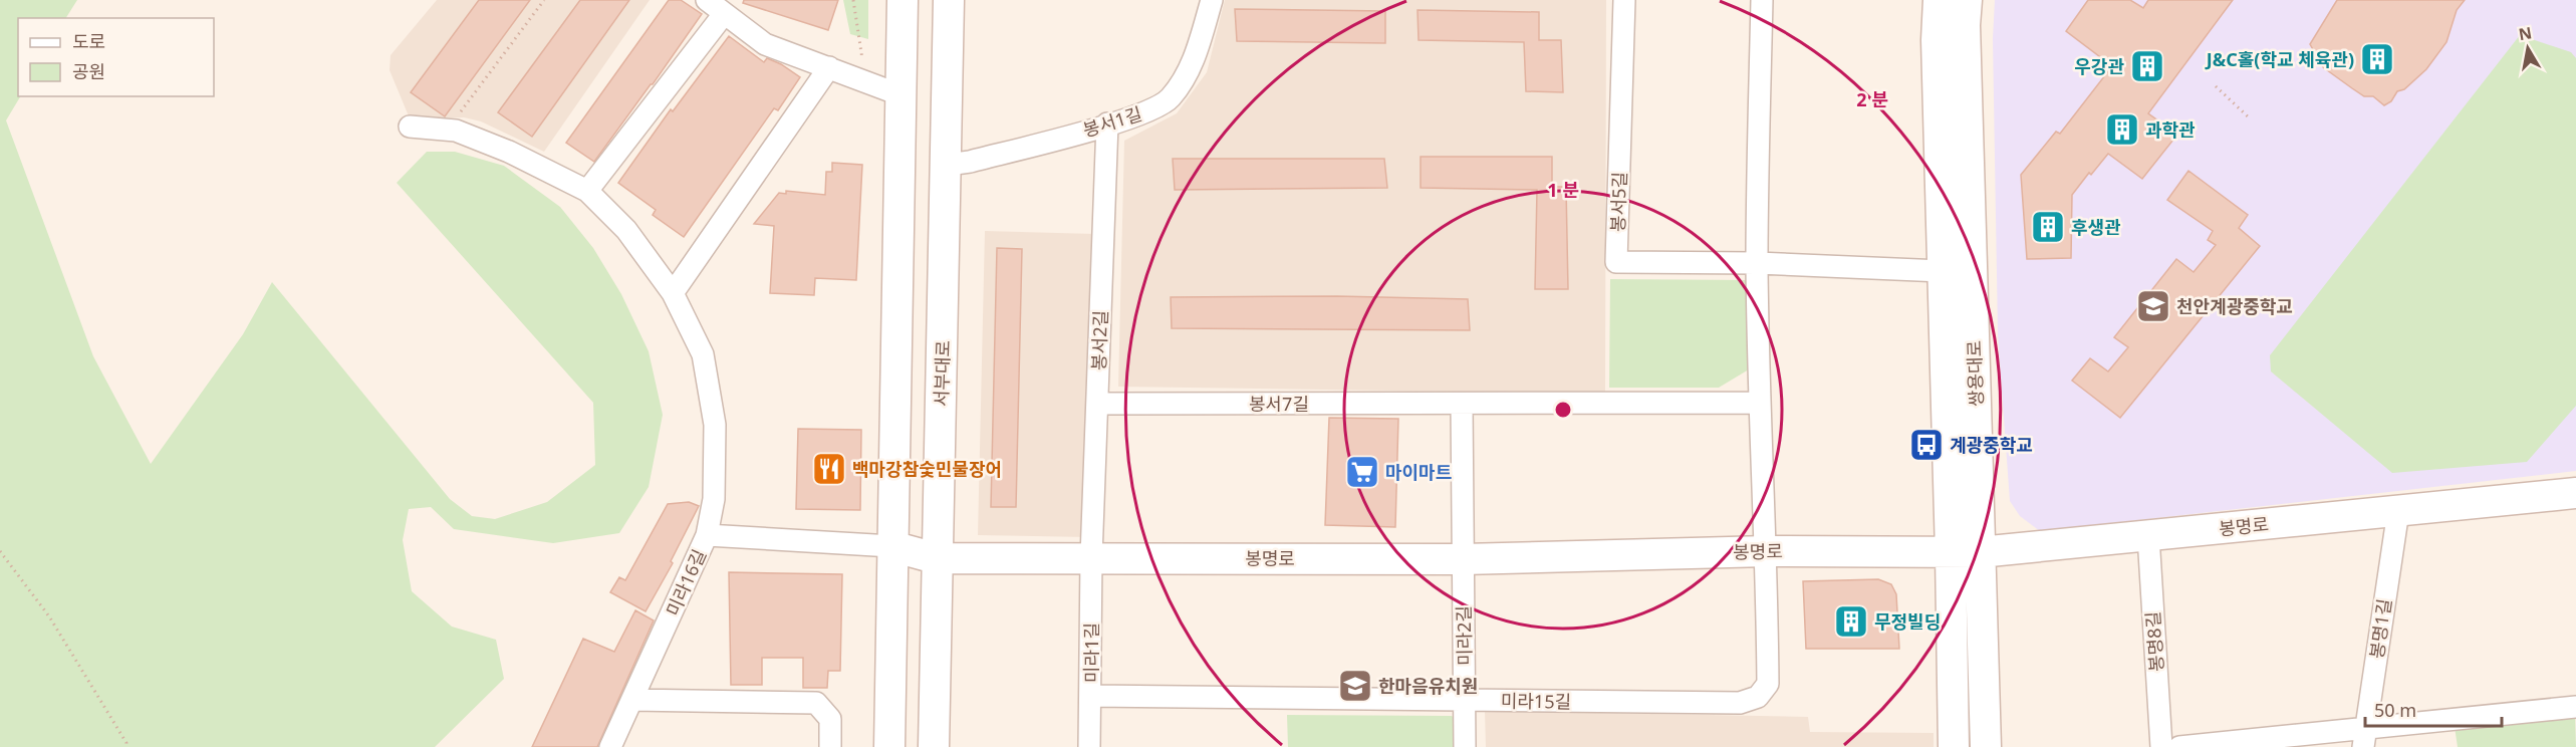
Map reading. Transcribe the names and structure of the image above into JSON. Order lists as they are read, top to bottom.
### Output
{
  "streets": {
    "main road": ["서부대로", "쌍용대로", "봉명로"],
    "street": [
      "봉서1길",
      "봉서5길",
      "봉서2길",
      "봉서7길",
      "미라16길",
      "봉명1길",
      "미라2길",
      "봉명8길",
      "미라1길",
      "미라15길"
    ]
  },
  "crossings": [
    ["봉서1길", "봉서2길"],
    ["봉서1길", "서부대로"],
    ["봉서5길", "쌍용대로"],
    ["봉서2길", "봉서7길"],
    ["봉서2길", "봉명로"],
    ["봉서2길", "미라1길"],
    ["서부대로", "봉명로"],
    ["쌍용대로", "봉명로"],
    ["봉명로", "미라16길"],
    ["봉명로", "봉명1길"],
    ["봉명로", "미라2길"],
    ["봉명로", "봉명8길"],
    ["봉명로", "미라1길"],
    ["봉명로", "미라15길"],
    ["미라2길", "미라15길"],
    ["미라1길", "미라15길"]
  ],
  "places": {
    "building": [
      "J&C홀(학교 체육관)",
      "우강관",
      "과학관",
      "후생관",
      "무정빌딩"
    ],
    "school or university": ["천안계광중학교", "한마음유치원"],
    "bus stop": ["계광중학교"],
    "restaurant": ["백마강참숯민물장어"],
    "supermarket": ["마이마트"]
  },
  "legend": ["도로", "공원"],
  "scale_bar": "50 m",
  "north": "top",
  "rings": ["2 분", "1 분"]
}
